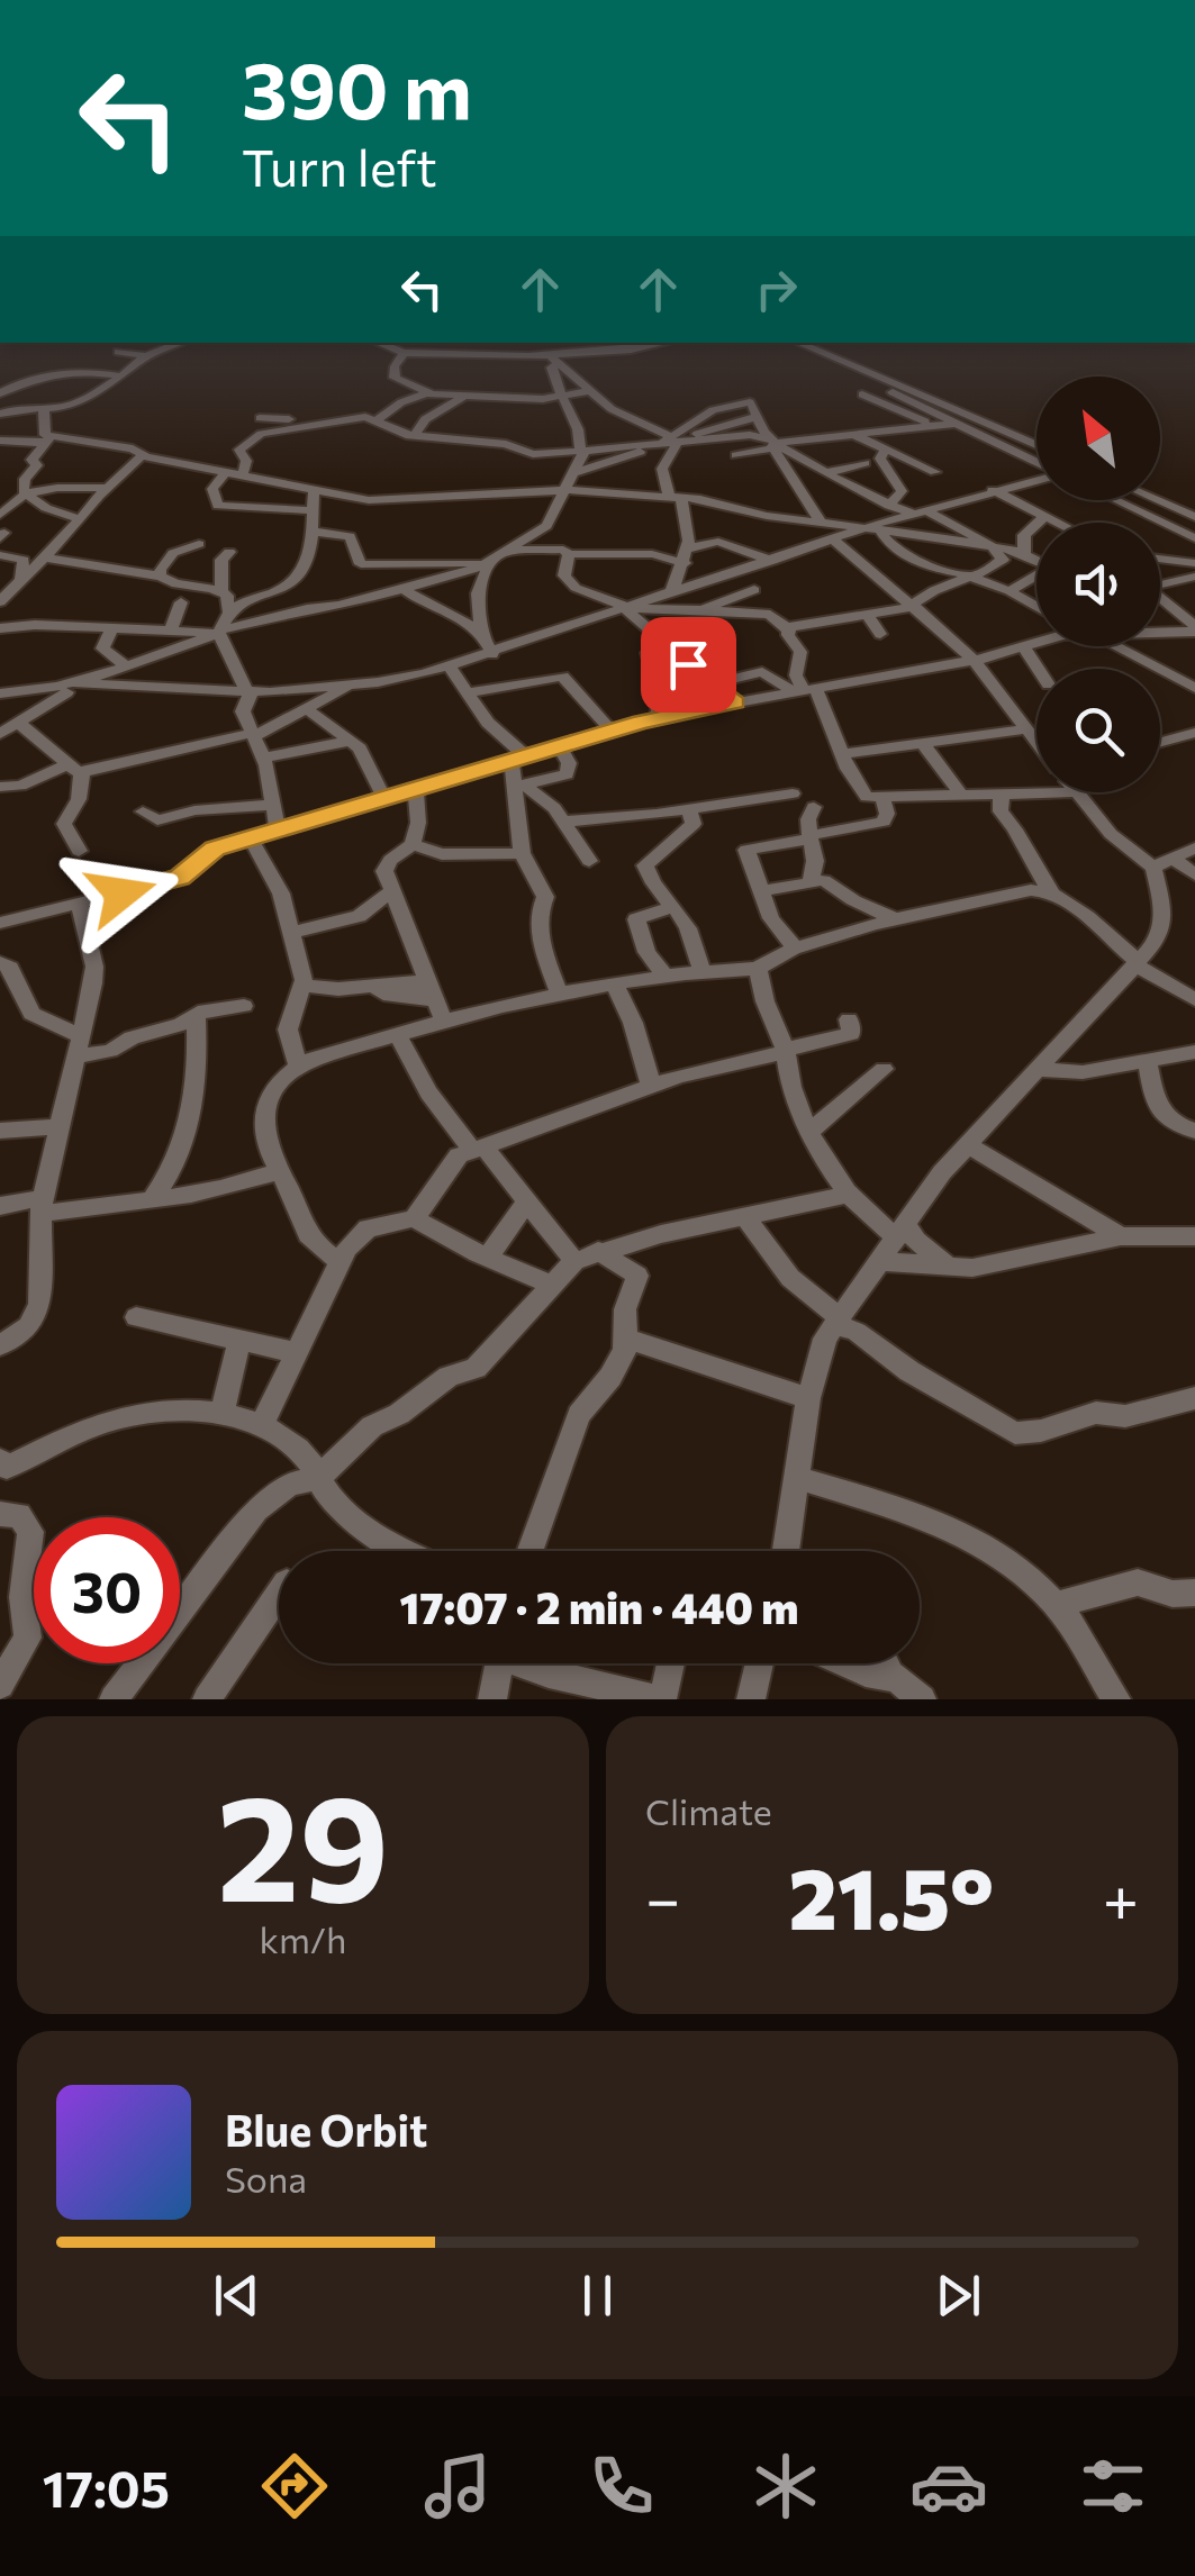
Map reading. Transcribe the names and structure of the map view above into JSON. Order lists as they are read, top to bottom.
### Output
{
  "north": "top left",
  "page": {
    "turn": ["390 m", "Turn left"],
    "limit": "30",
    "trip": "17:07 · 2 min · 440 m",
    "tile": [
      ["29", "km/h"],
      "Climate"
    ],
    "heat": ["−", "21.5°", "+"],
    "song": ["Blue Orbit", "Sona"],
    "tabs": "17:05"
  }
}
